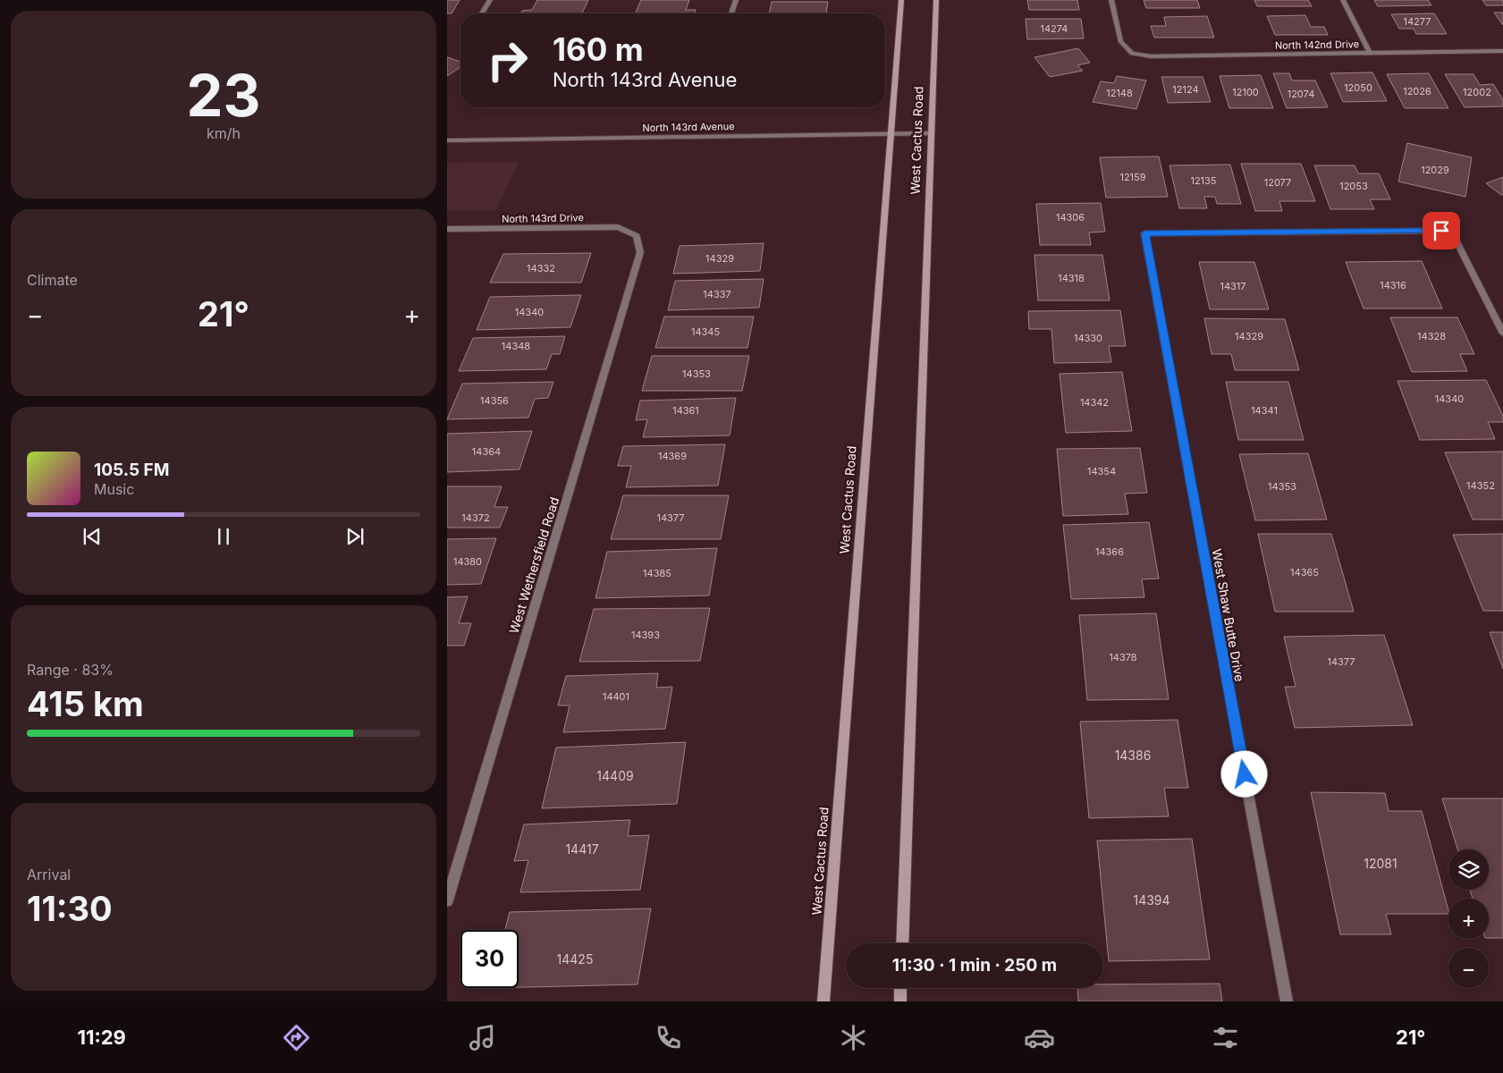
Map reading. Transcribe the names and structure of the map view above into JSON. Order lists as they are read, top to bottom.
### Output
{
  "streets": {
    "main road": ["West Cactus Road"],
    "street": [
      "North 142nd Drive",
      "North 143rd Avenue",
      "North 143rd Drive",
      "West Wethersfield Road",
      "West Shaw Butte Drive"
    ]
  },
  "crossings": [
    ["North 143rd Avenue", "West Cactus Road"],
    ["North 143rd Drive", "West Wethersfield Road"]
  ],
  "house_numbers": [
    "14277",
    "14274",
    "12050",
    "12124",
    "12026",
    "12100",
    "12002",
    "12148",
    "12074",
    "12029",
    "12159",
    "12135",
    "12077",
    "12053",
    "14306",
    "14329",
    "14332",
    "14318",
    "14316",
    "14317",
    "14337",
    "14340",
    "14345",
    "14329",
    "14328",
    "14330",
    "14348",
    "14353",
    "14340",
    "14356",
    "14342",
    "14361",
    "14341",
    "14364",
    "14369",
    "14354",
    "14352",
    "14353",
    "14372",
    "14377",
    "14366",
    "14380",
    "14365",
    "14385",
    "14393",
    "14378",
    "14377",
    "14401",
    "14386",
    "14409",
    "14417",
    "12081",
    "14394",
    "14425"
  ],
  "page": {
    "tile": [
      ["23", "km/h"],
      "Climate",
      ["Range · 83%", "415 km"],
      ["Arrival", "11:30"]
    ],
    "turn": ["160 m", "North 143rd Avenue"],
    "heat": ["−", "21°", "+"],
    "song": ["105.5 FM", "Music"],
    "map_buttons": ["+", "−"],
    "limit": "30",
    "trip": "11:30 · 1 min · 250 m",
    "tabs": ["11:29", "21°"]
  }
}
